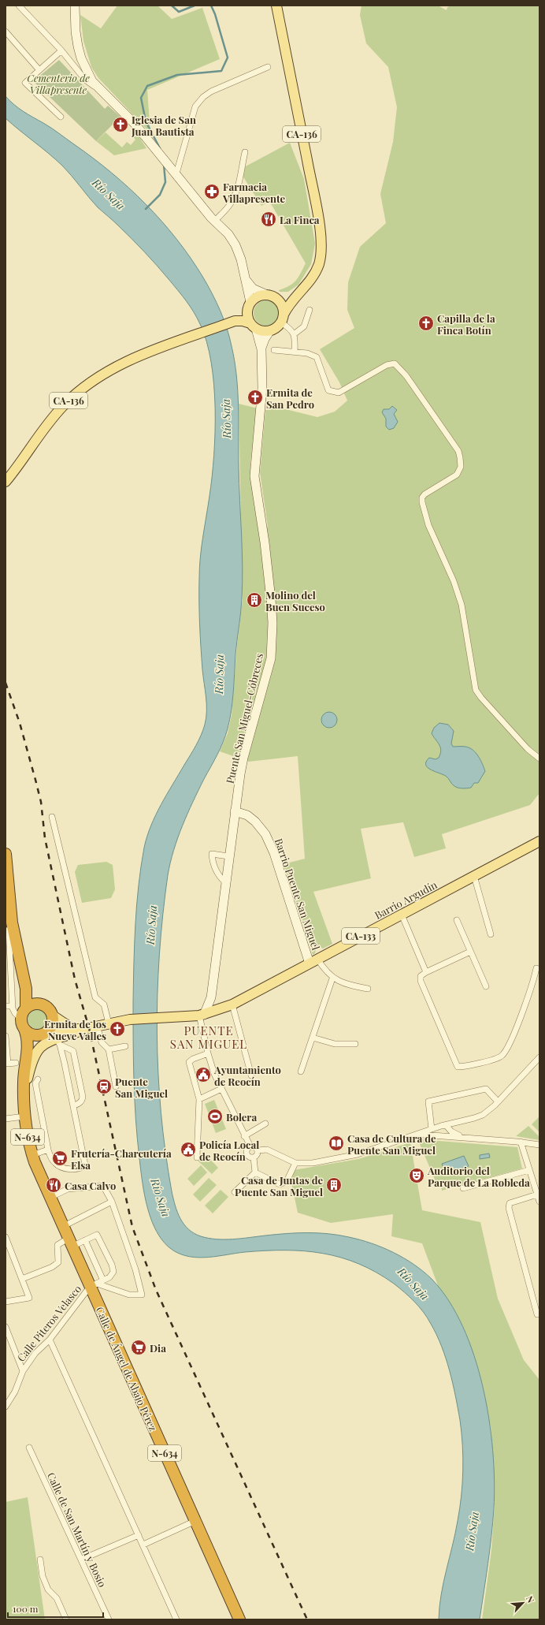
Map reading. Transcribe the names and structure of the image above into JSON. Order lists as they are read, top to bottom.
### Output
{
  "streets": {
    "highway": ["N-634", "Calle de Ángel de Abajo Pérez"],
    "main road": [
      "CA-136",
      "Puente San Miguel-Cóbreces",
      "Barrio Argudín",
      "CA-133"
    ],
    "street": ["Barrio Puente San Miguel", "Calle Piteros Velasco", "Calle de San Martín y Bosio"]
  },
  "crossings": [
    ["CA-136", "Puente San Miguel-Cóbreces"],
    ["Puente San Miguel-Cóbreces", "Barrio Puente San Miguel"],
    ["Puente San Miguel-Cóbreces", "Barrio Argudín"],
    ["Barrio Puente San Miguel", "Barrio Argudín"],
    ["Barrio Argudín", "CA-133"],
    ["CA-133", "N-634"],
    ["N-634", "Calle de Ángel de Abajo Pérez"],
    ["Calle Piteros Velasco", "Calle de Ángel de Abajo Pérez"]
  ],
  "districts": ["PUENTE SAN MIGUEL"],
  "water": ["Río Saja"],
  "parks": ["Cementerio de Villapresente"],
  "places": {
    "church": [
      "Iglesia de San Juan Bautista",
      "Capilla de la Finca Botín",
      "Ermita de San Pedro",
      "Ermita de los Nueve Valles"
    ],
    "pharmacy": ["Farmacia Villapresente"],
    "restaurant": ["La Finca", "Casa Calvo"],
    "building": ["Molino del Buen Suceso", "Casa de Juntas de Puente San Miguel"],
    "public building": ["Ayuntamiento de Reocín", "Policía Local de Reocín"],
    "station": ["Puente San Miguel"],
    "sports": ["Bolera"],
    "library": ["Casa de Cultura de Puente San Miguel"],
    "supermarket": ["Frutería-Charcutería Elsa", "Dia"],
    "theatre": ["Auditorio del Parque de La Robleda"]
  },
  "scale_bar": "100 m",
  "north": "top right"
}
